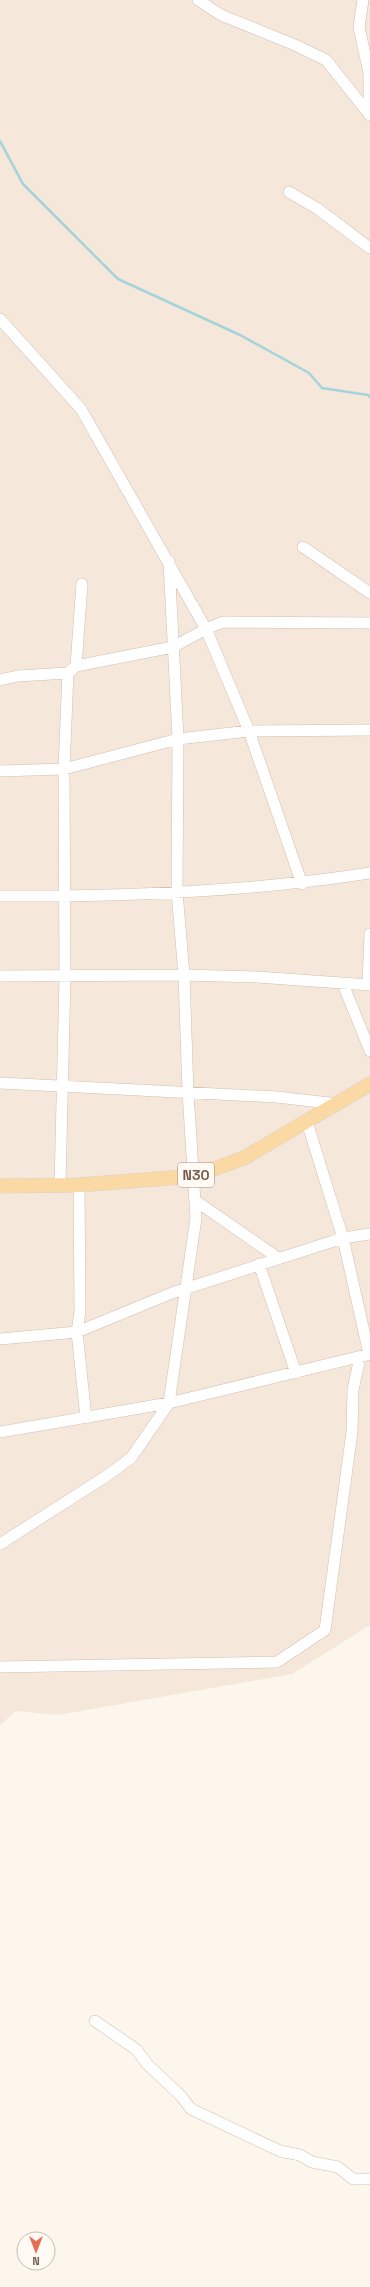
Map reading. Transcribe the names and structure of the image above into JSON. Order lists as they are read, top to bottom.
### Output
{
  "streets": {
    "main road": ["N30"]
  },
  "north": "bottom"
}
